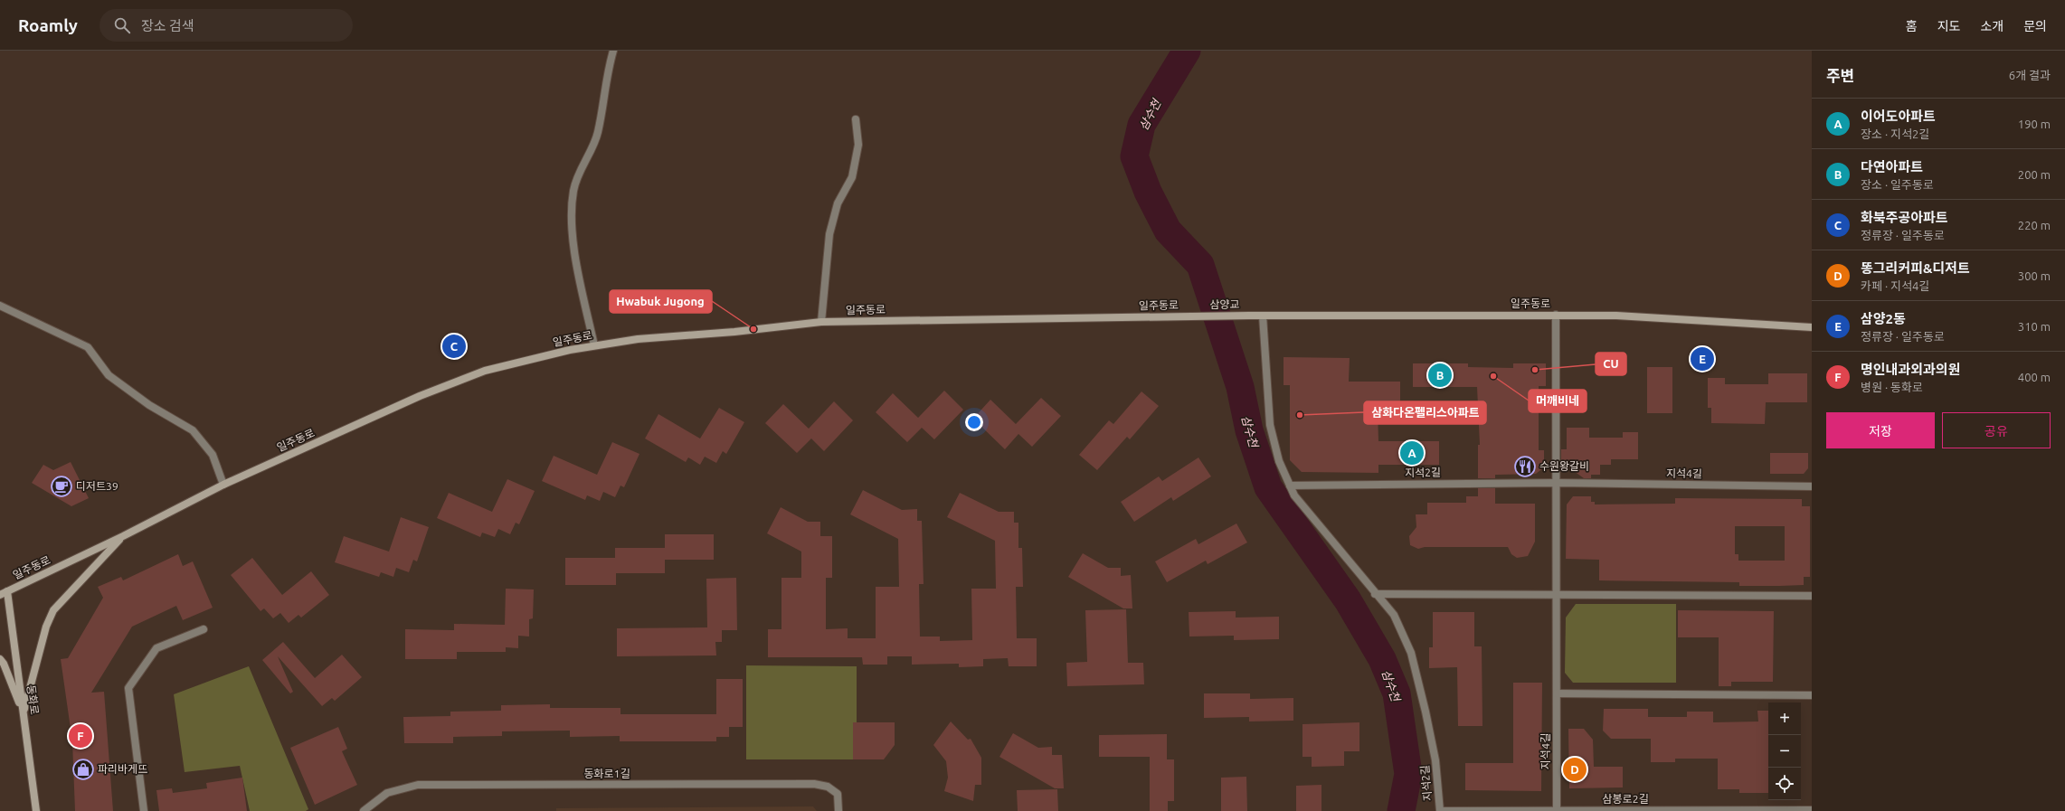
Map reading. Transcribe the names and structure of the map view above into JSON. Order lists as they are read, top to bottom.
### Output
{
  "streets": {
    "main road": ["일주동로", "삼양교", "동화로"],
    "street": [
      "지석2길",
      "지석4길",
      "동화로1길",
      "삼봉로2길"
    ]
  },
  "crossings": [
    ["일주동로", "삼양교"],
    ["일주동로", "지석2길"],
    ["일주동로", "지석4길"],
    ["일주동로", "동화로"],
    ["지석2길", "지석4길"],
    ["지석2길", "삼봉로2길"],
    ["지석4길", "삼봉로2길"]
  ],
  "water": ["삼수천"],
  "places": {
    "other": [
      "Hwabuk Jugong",
      "CU",
      "머깨비네",
      "삼화다온펠리스아파트"
    ],
    "restaurant": ["수원왕갈비"],
    "cafe": ["디저트39"],
    "shop": ["파리바게뜨"]
  },
  "page": {
    "header": "Roamly",
    "search": "장소 검색",
    "nav": [
      "홈",
      "지도",
      "소개",
      "문의"
    ],
    "heading": ["주변", "6개 결과"],
    "list": [
      {
        "mark": "A",
        "name": "이어도아파트",
        "note": "장소 · 지석2길",
        "value": "190 m"
      },
      {
        "mark": "B",
        "name": "다연아파트",
        "note": "장소 · 일주동로",
        "value": "200 m"
      },
      {
        "mark": "C",
        "name": "화북주공아파트",
        "note": "정류장 · 일주동로",
        "value": "220 m"
      },
      {
        "mark": "D",
        "name": "똥그리커피&디저트",
        "note": "카페 · 지석4길",
        "value": "300 m"
      },
      {
        "mark": "E",
        "name": "삼양2동",
        "note": "정류장 · 일주동로",
        "value": "310 m"
      },
      {
        "mark": "F",
        "name": "명인내과외과의원",
        "note": "병원 · 동화로",
        "value": "400 m"
      }
    ],
    "pins": [
      "C",
      "E",
      "B",
      "A",
      "F",
      "D"
    ],
    "buttons": ["저장", "공유"],
    "map_buttons": ["+", "−"]
  }
}
